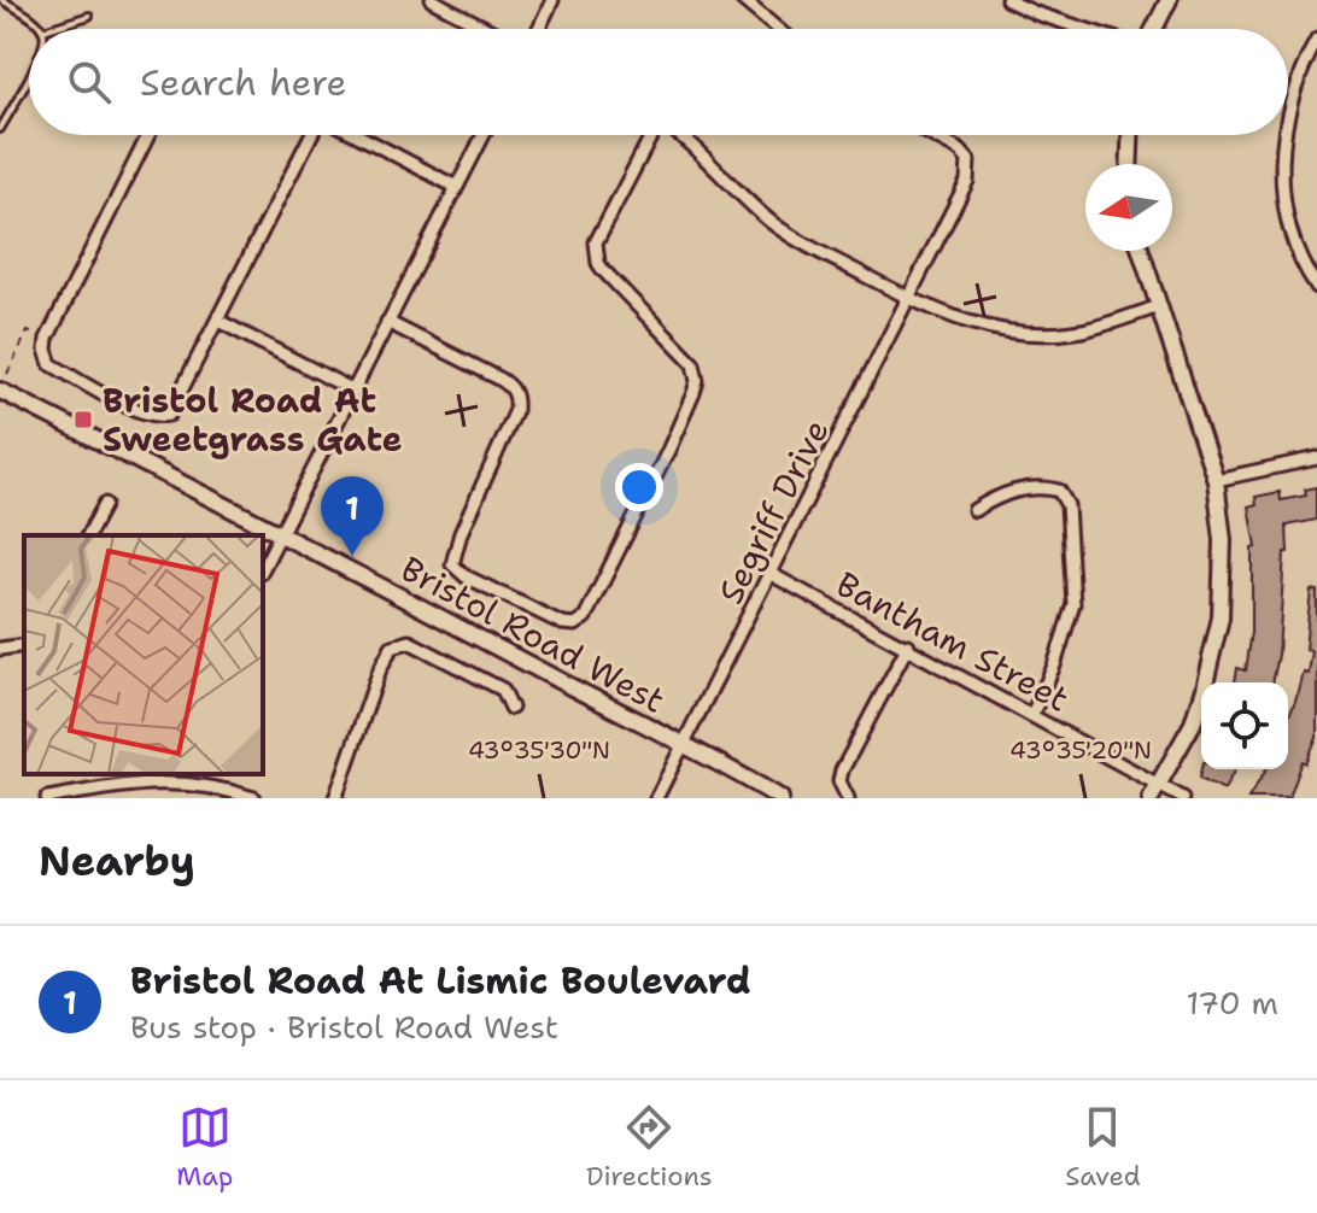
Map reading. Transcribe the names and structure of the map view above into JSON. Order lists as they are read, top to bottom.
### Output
{
  "streets": {
    "street": ["Segriff Drive", "Bristol Road West", "Bantham Street"]
  },
  "crossings": [
    ["Segriff Drive", "Bristol Road West"],
    ["Segriff Drive", "Bantham Street"]
  ],
  "places": {
    "transit": ["Bristol Road At Sweetgrass Gate"]
  },
  "north": "left",
  "page": {
    "search": "Search here",
    "pins": "1",
    "heading": "Nearby",
    "list": [
      {
        "mark": "1",
        "name": "Bristol Road At Lismic Boulevard",
        "note": "Bus stop · Bristol Road West",
        "value": "170 m"
      }
    ],
    "nav": ["Map", "Directions", "Saved"]
  },
  "coordinates": ["43°35'30\"N", "43°35'20\"N"]
}
